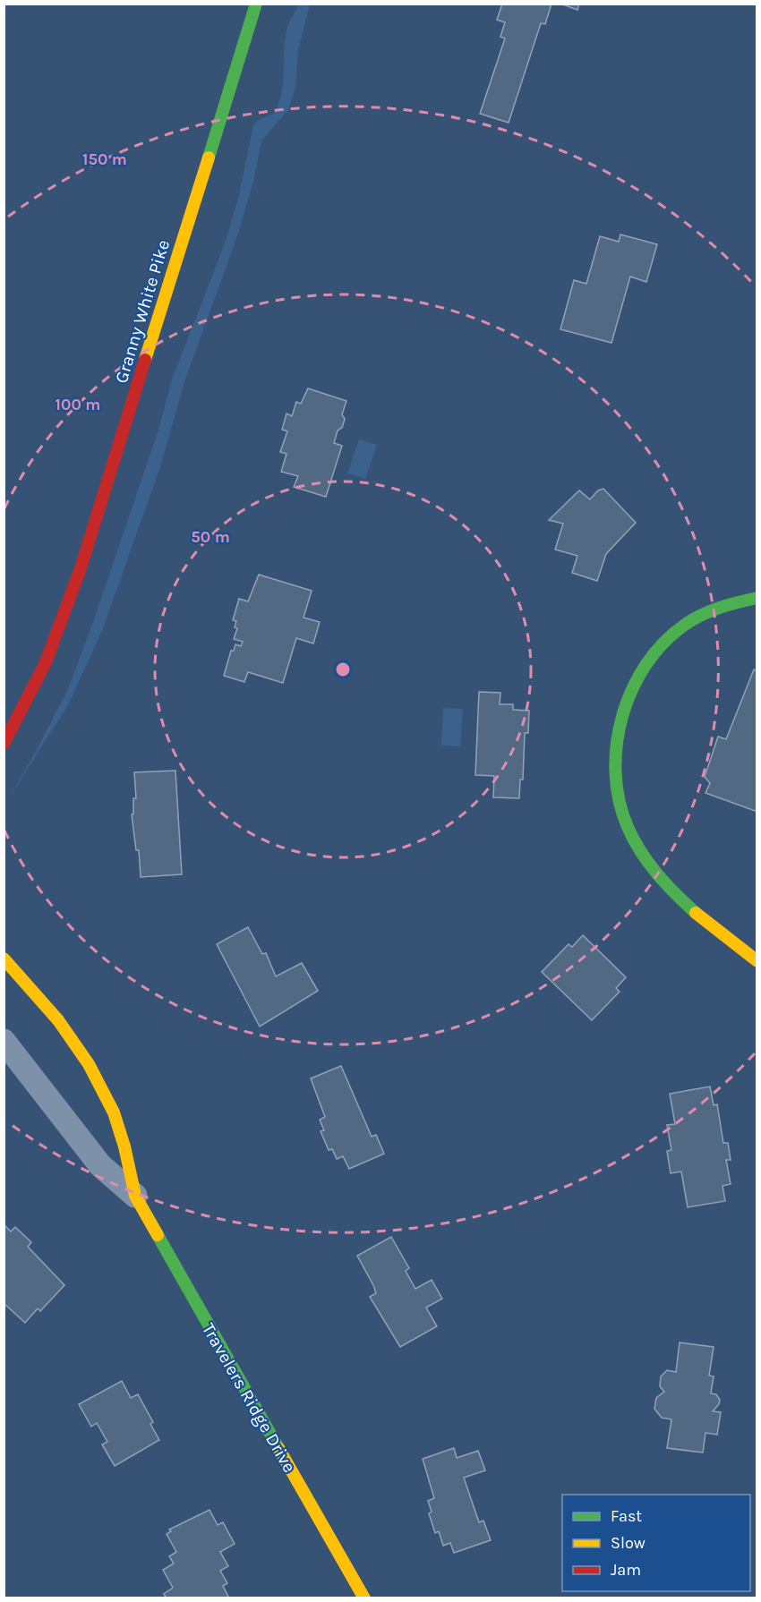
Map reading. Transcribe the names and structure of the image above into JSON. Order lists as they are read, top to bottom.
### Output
{
  "streets": {
    "street": ["Granny White Pike", "Travelers Ridge Drive"]
  },
  "legend": ["Fast", "Slow", "Jam"],
  "rings": ["150 m", "100 m", "50 m"]
}
